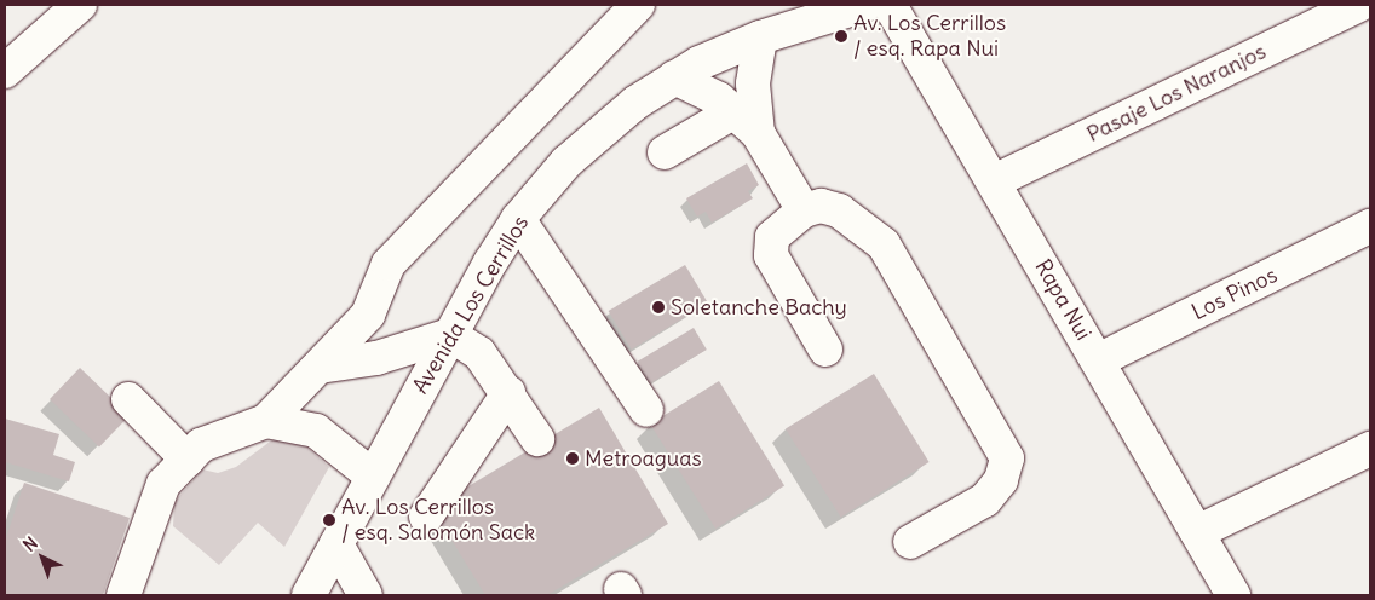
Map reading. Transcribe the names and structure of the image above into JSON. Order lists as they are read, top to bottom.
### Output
{
  "streets": {
    "street": [
      "Pasaje Los Naranjos",
      "Los Pinos",
      "Rapa Nui",
      "Avenida Los Cerrillos"
    ]
  },
  "crossings": [
    ["Pasaje Los Naranjos", "Rapa Nui"],
    ["Los Pinos", "Rapa Nui"]
  ],
  "places": [
    "Av. Los Cerrillos / esq. Rapa Nui",
    "Soletanche Bachy",
    "Metroaguas",
    "Av. Los Cerrillos / esq. Salomón Sack"
  ],
  "north": "top left"
}
